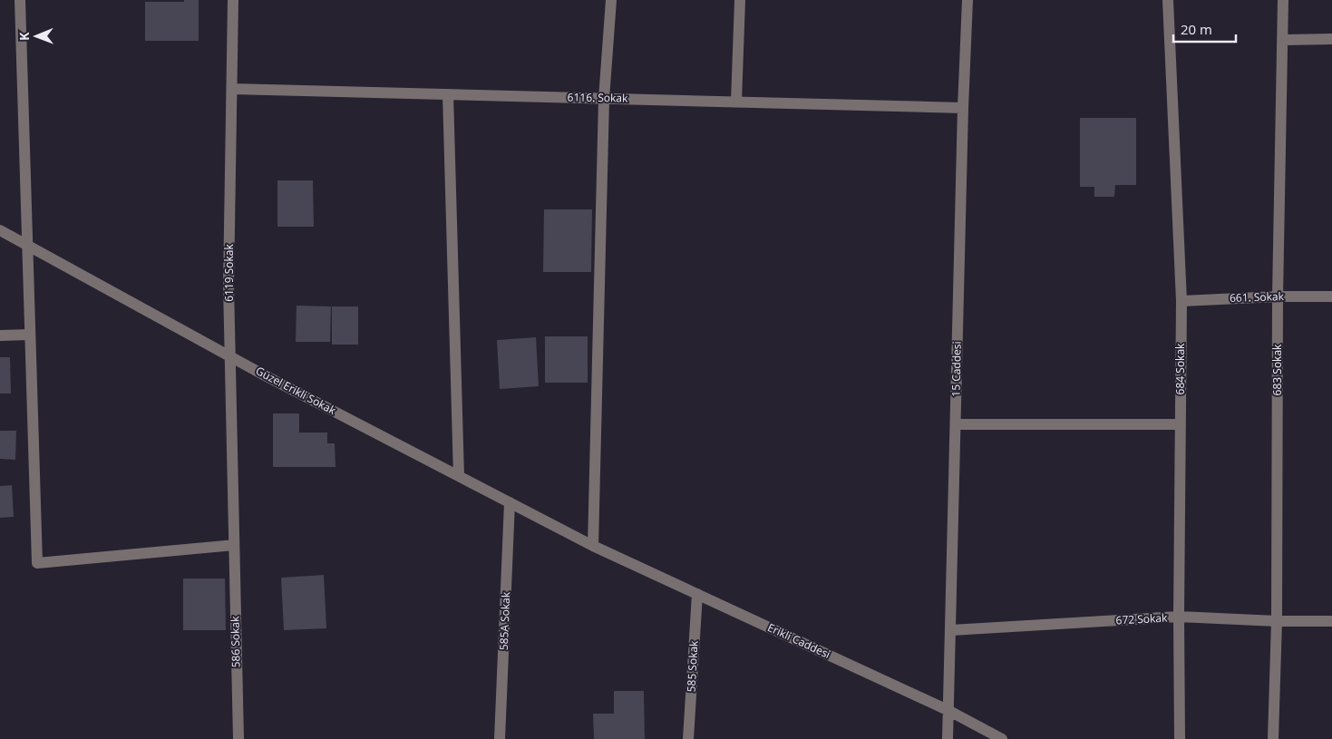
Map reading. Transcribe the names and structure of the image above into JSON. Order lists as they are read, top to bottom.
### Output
{
  "streets": {
    "street": [
      "6116. Sokak",
      "6119 Sokak",
      "661. Sokak",
      "15 Caddesi",
      "684 Sokak",
      "683 Sokak",
      "Güzel Erikli Sokak",
      "672 Sokak",
      "585A Sokak",
      "Erikli Caddesi",
      "586 Sokak",
      "585 Sokak"
    ]
  },
  "crossings": [
    ["6116. Sokak", "6119 Sokak"],
    ["6116. Sokak", "15 Caddesi"],
    ["6119 Sokak", "Güzel Erikli Sokak"],
    ["6119 Sokak", "586 Sokak"],
    ["661. Sokak", "684 Sokak"],
    ["661. Sokak", "683 Sokak"],
    ["15 Caddesi", "672 Sokak"],
    ["15 Caddesi", "Erikli Caddesi"],
    ["684 Sokak", "672 Sokak"],
    ["683 Sokak", "672 Sokak"],
    ["Güzel Erikli Sokak", "585A Sokak"],
    ["Güzel Erikli Sokak", "Erikli Caddesi"],
    ["Erikli Caddesi", "585 Sokak"]
  ],
  "scale_bar": "20 m",
  "north": "left"
}
